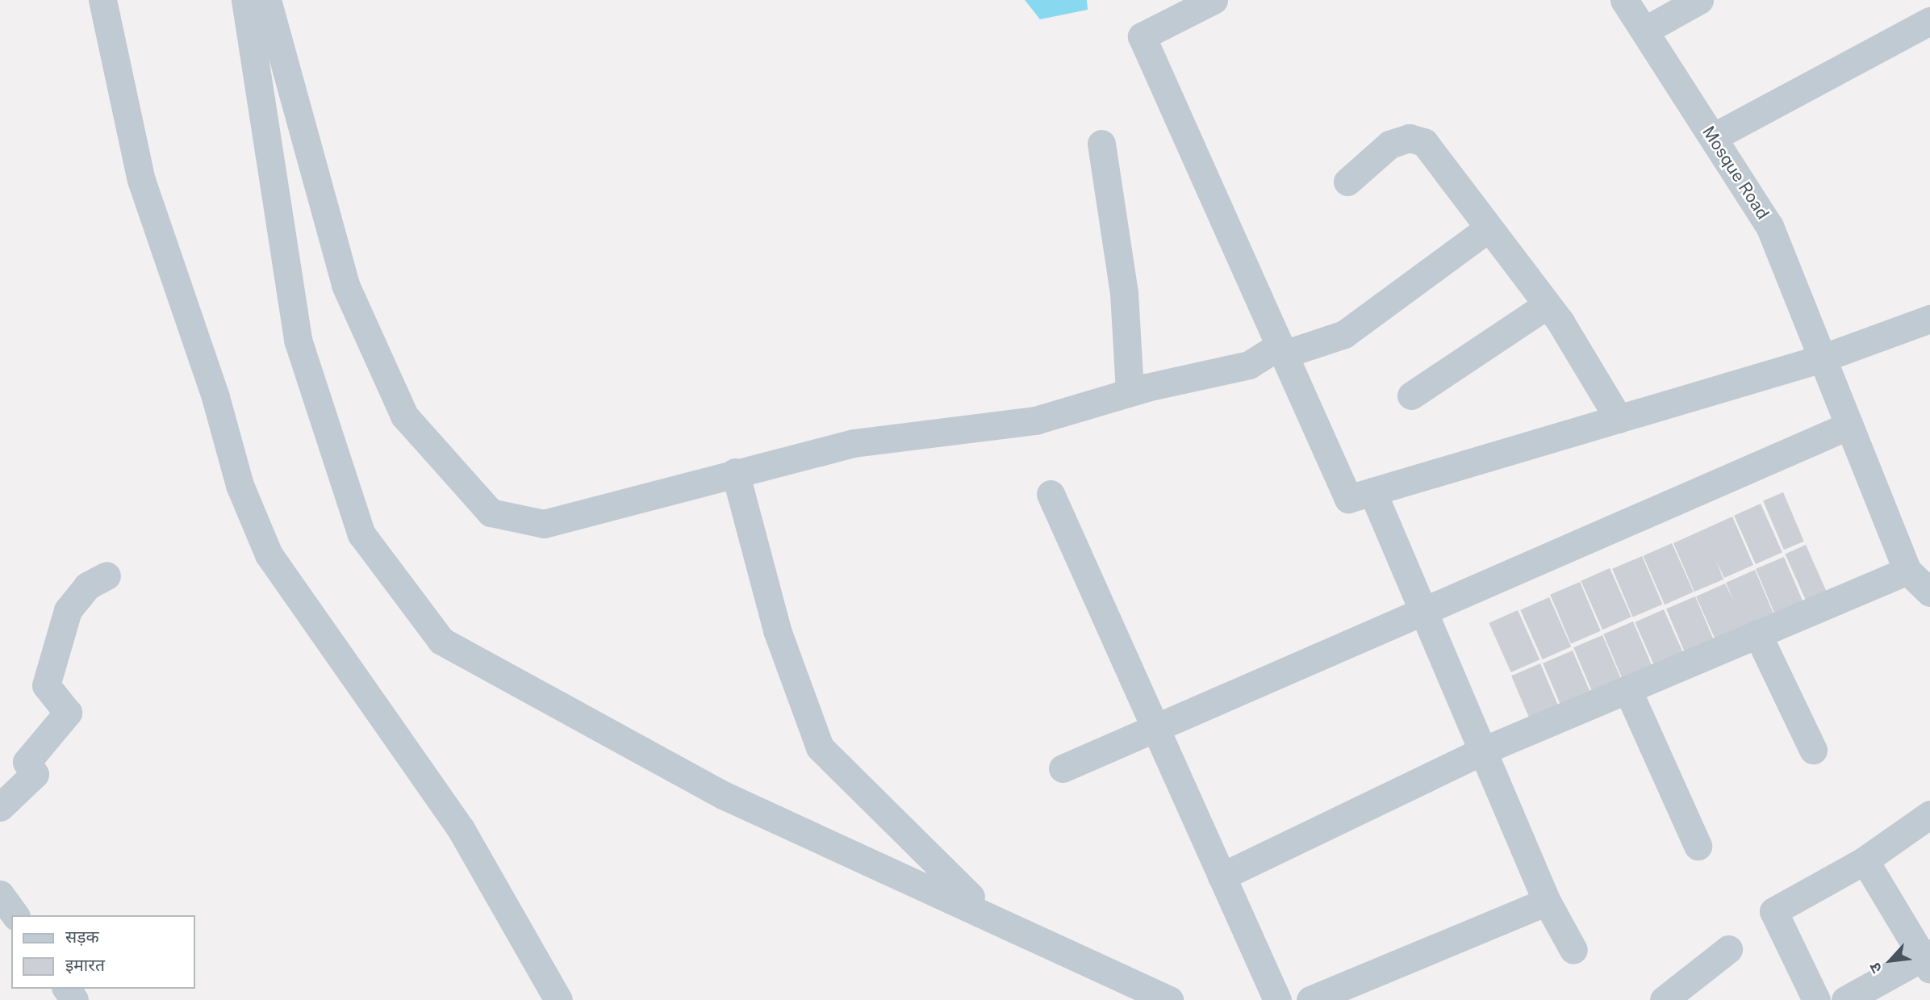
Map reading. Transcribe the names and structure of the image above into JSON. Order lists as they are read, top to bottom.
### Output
{
  "streets": {
    "street": ["Mosque Road"]
  },
  "legend": ["सड़क", "इमारत"],
  "north": "bottom left"
}
